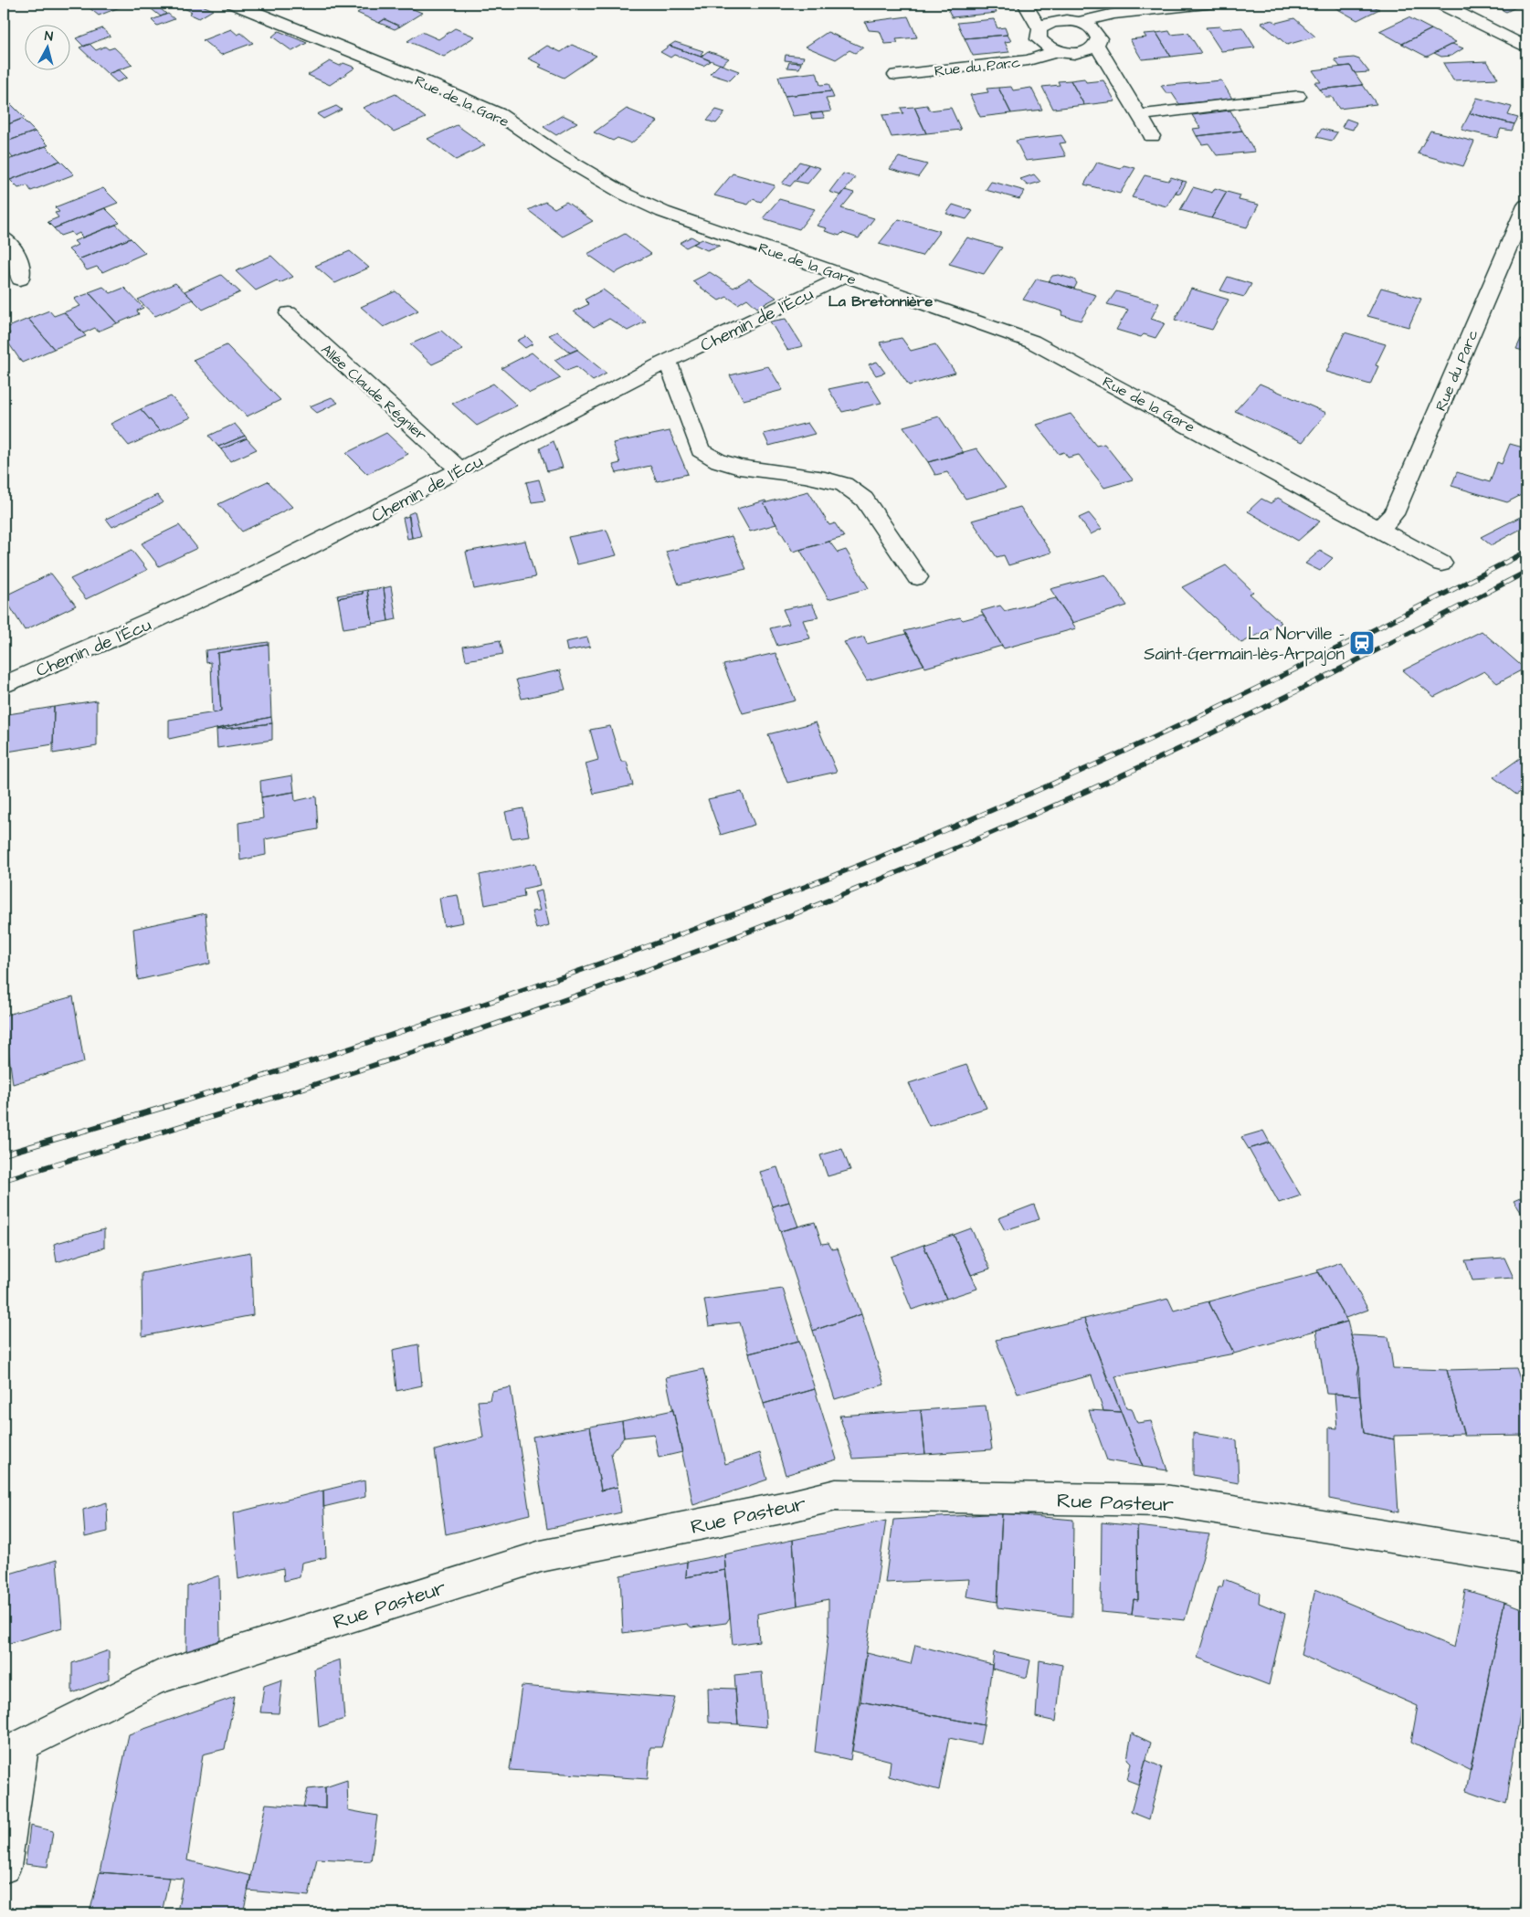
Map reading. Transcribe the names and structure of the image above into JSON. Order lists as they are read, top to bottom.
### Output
{
  "streets": {
    "street": [
      "Rue du Parc",
      "Rue de la Gare",
      "Chemin de l'Écu",
      "Allée Claude Régnier",
      "Rue Pasteur"
    ]
  },
  "crossings": [
    ["Rue du Parc", "Rue de la Gare"],
    ["Rue de la Gare", "Chemin de l'Écu"],
    ["Chemin de l'Écu", "Allée Claude Régnier"]
  ],
  "districts": ["La Bretonnière"],
  "places": {
    "station": ["La Norville - Saint-Germain-lès-Arpajon"]
  },
  "north": "top"
}
